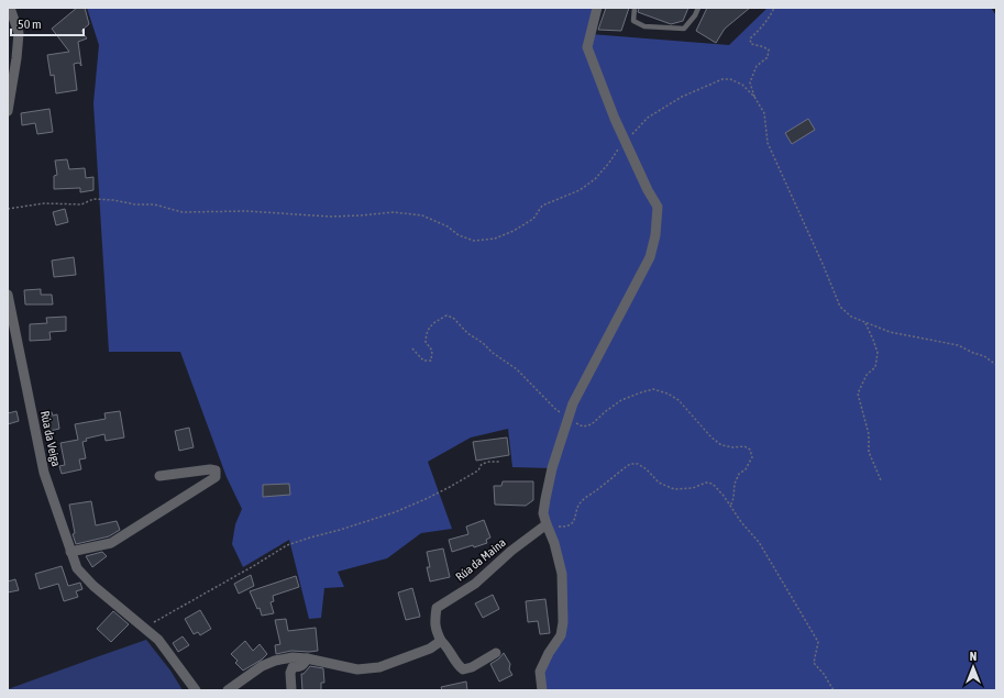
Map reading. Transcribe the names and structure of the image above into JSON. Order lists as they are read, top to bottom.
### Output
{
  "streets": {
    "street": ["Rúa da Veiga", "Rúa da Maina"]
  },
  "scale_bar": "50 m",
  "north": "top"
}
